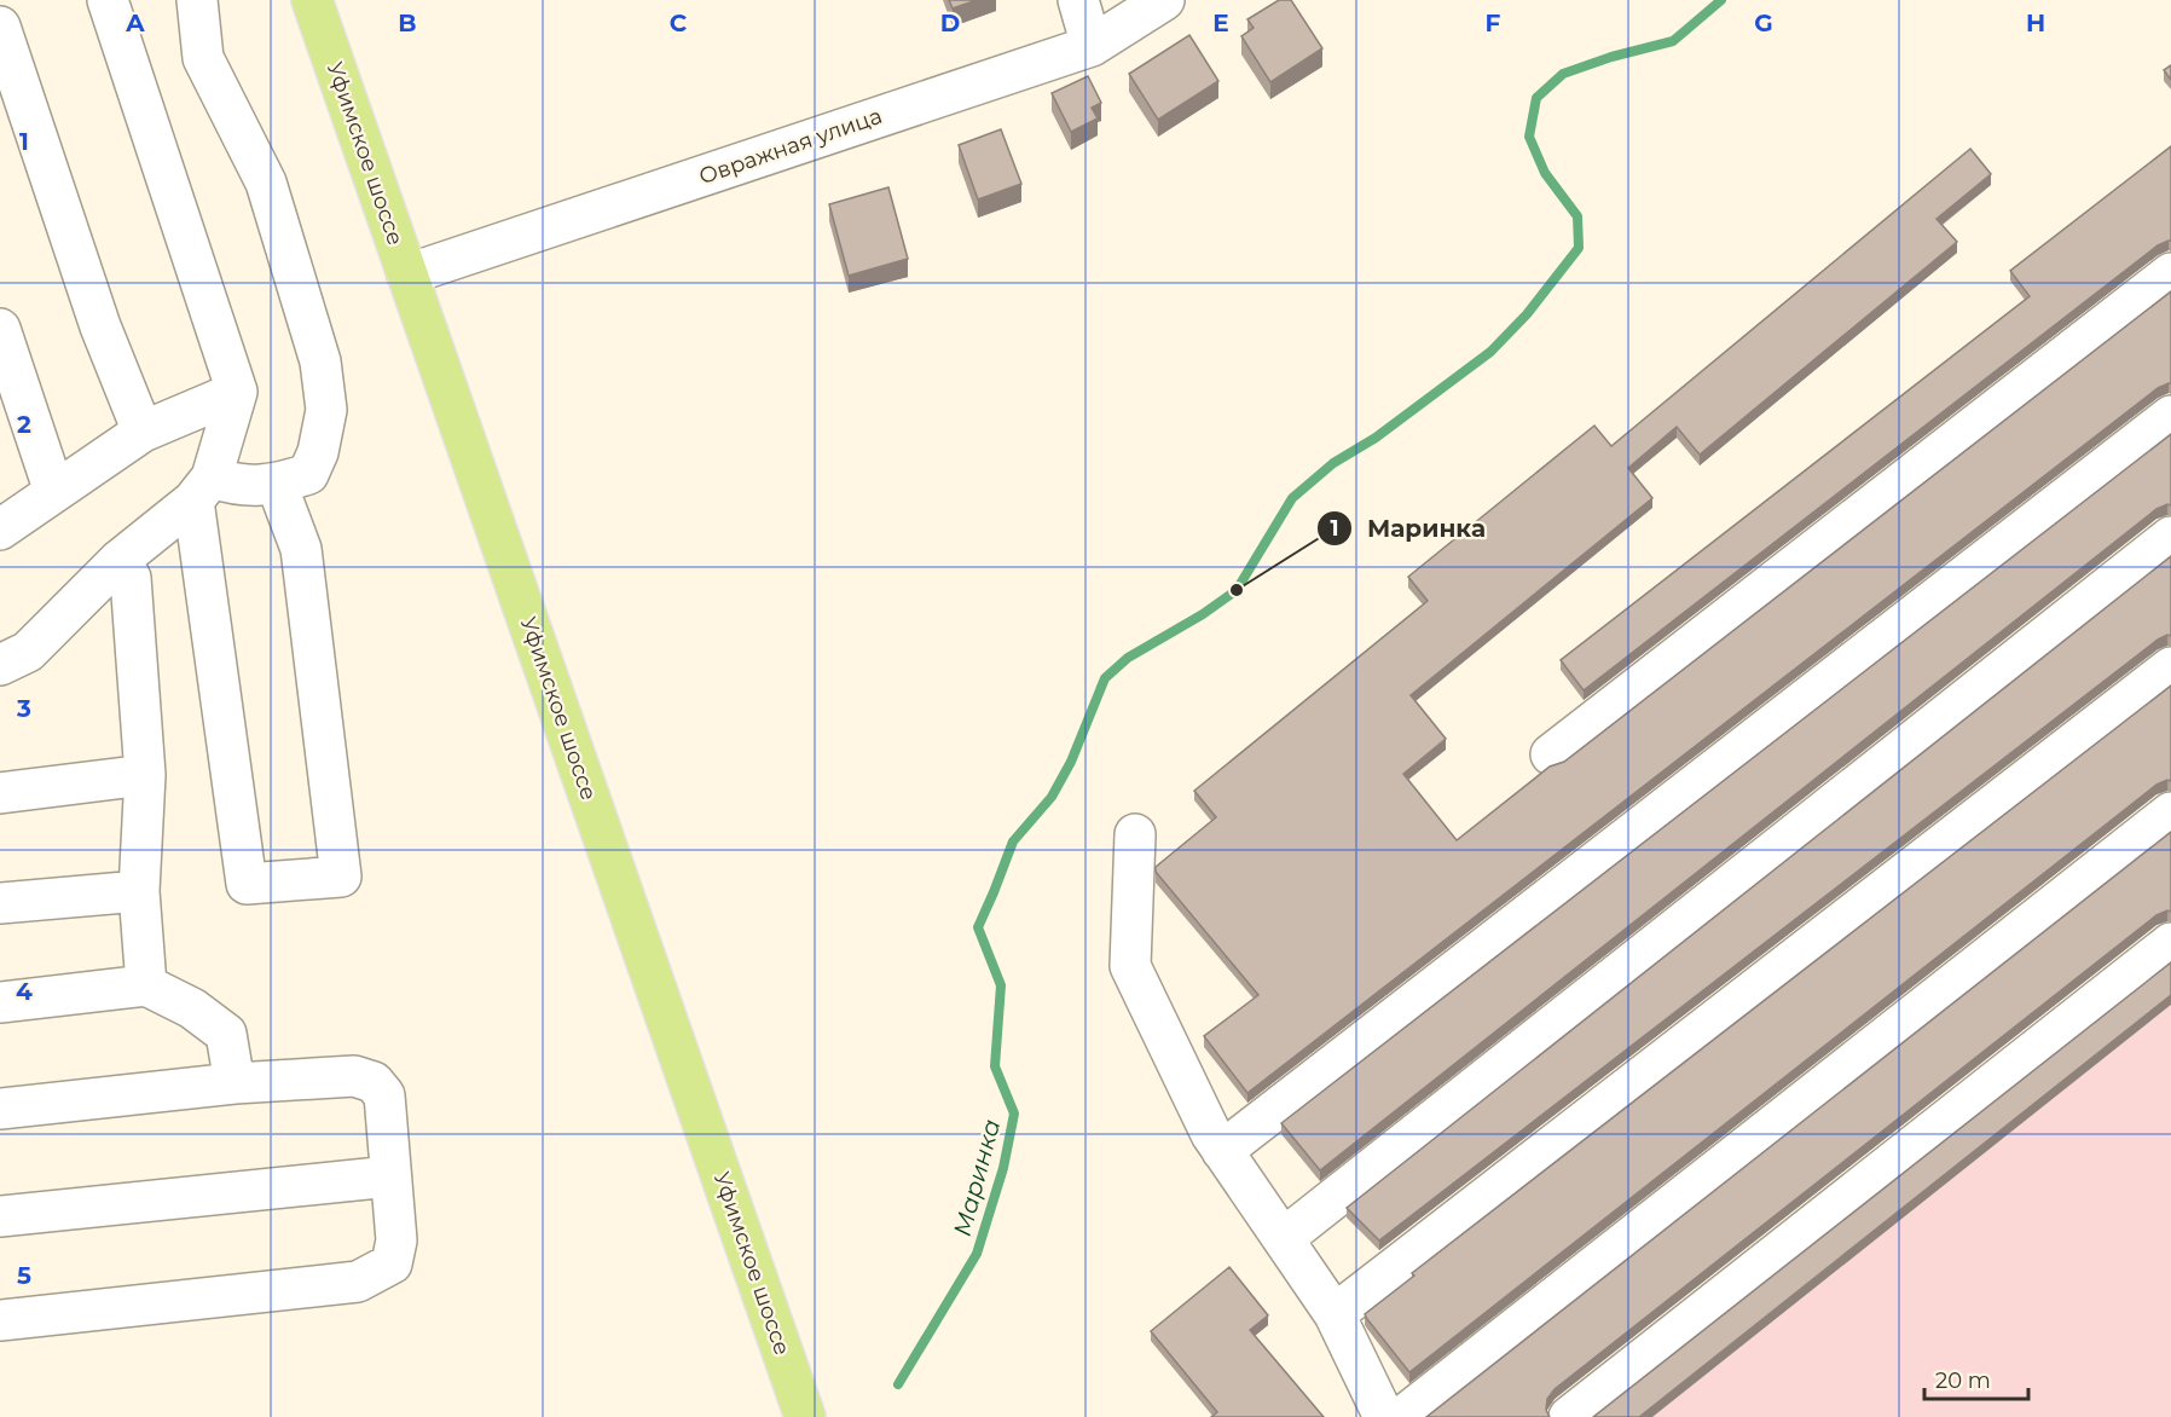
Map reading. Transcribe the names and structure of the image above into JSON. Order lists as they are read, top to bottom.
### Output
{
  "streets": {
    "main road": ["Уфимское шоссе"],
    "street": ["Овражная улица"]
  },
  "crossings": [
    ["Овражная улица", "Уфимское шоссе"]
  ],
  "water": ["Маринка"],
  "places": ["Маринка"],
  "scale_bar": "20 m",
  "grid": {
    "columns": [
      "A",
      "B",
      "C",
      "D",
      "E",
      "F",
      "G",
      "H"
    ],
    "rows": [
      "1",
      "2",
      "3",
      "4",
      "5"
    ]
  }
}
